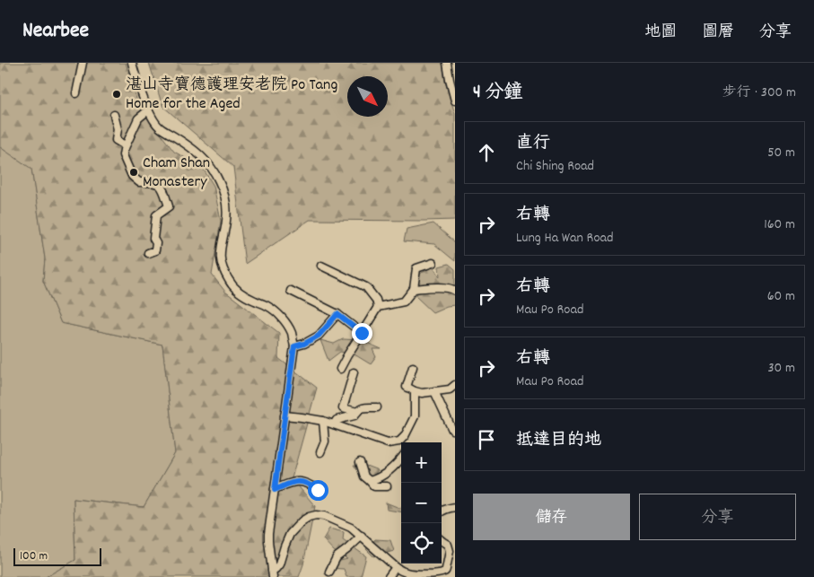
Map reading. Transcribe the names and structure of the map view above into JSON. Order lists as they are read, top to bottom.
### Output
{
  "places": ["湛山寺寶德護理安老院 Po Tang Home for the Aged", "Cham Shan Monastery"],
  "scale_bar": "100 m",
  "north": "bottom right",
  "page": {
    "header": "Nearbee",
    "nav": ["地圖", "圖層", "分享"],
    "heading": ["4 分鐘", "步行 · 300 m"],
    "list": [
      ["直行", "Chi Shing Road", "50 m"],
      ["右轉", "Lung Ha Wan Road", "160 m"],
      ["右轉", "Mau Po Road", "60 m"],
      ["右轉", "Mau Po Road", "30 m"],
      "抵達目的地"
    ],
    "map_buttons": ["+", "−"],
    "buttons": ["儲存", "分享"],
    "scale": "100 m"
  }
}
